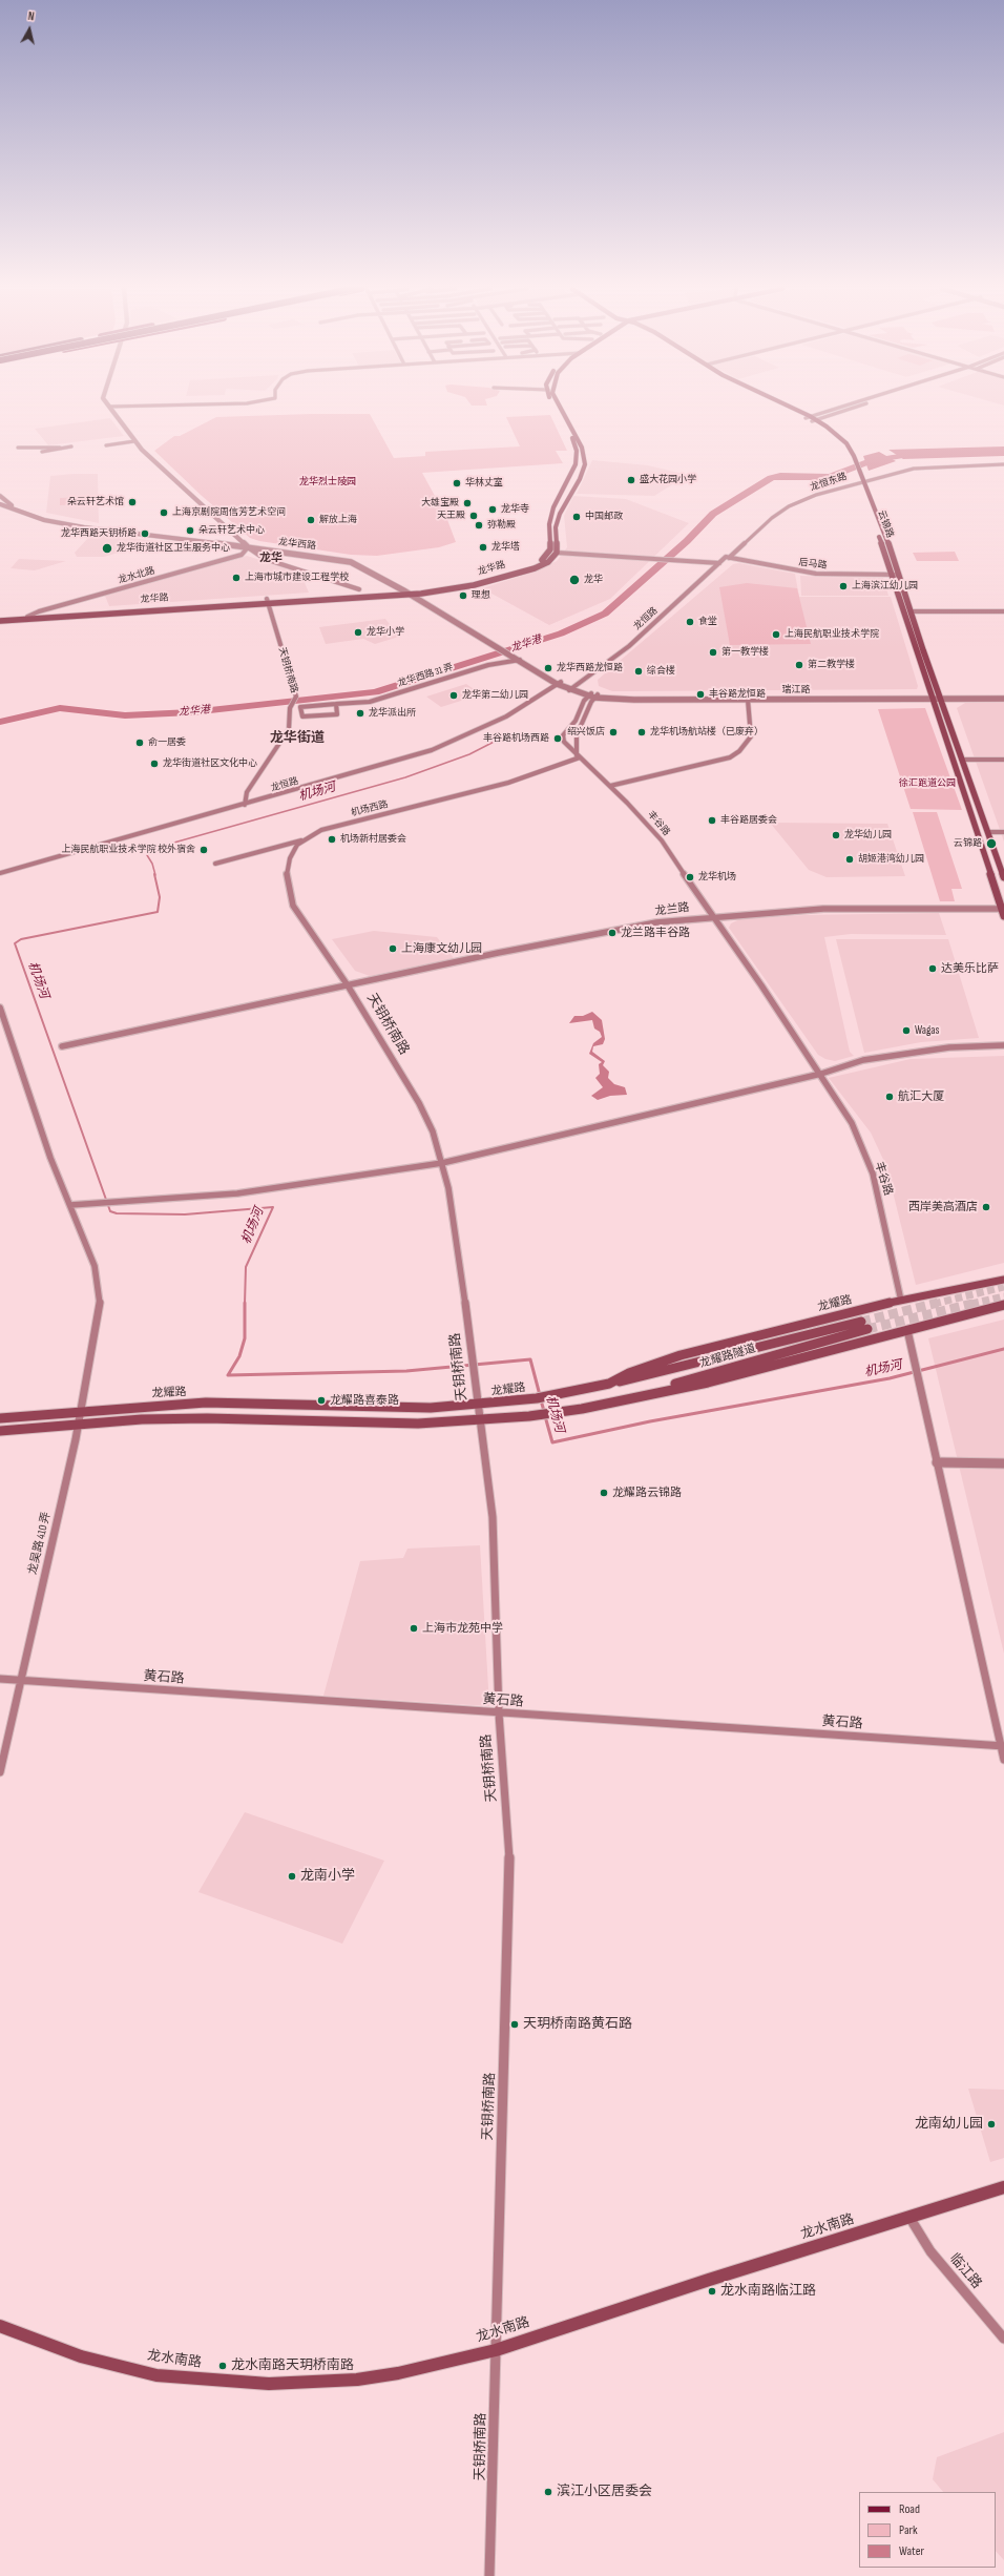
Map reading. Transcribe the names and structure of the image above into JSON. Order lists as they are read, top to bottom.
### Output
{
  "streets": {
    "main road": [
      "云锦路",
      "龙华路",
      "龙水北路",
      "龙耀路",
      "龙耀路隧道",
      "龙水南路"
    ],
    "street": [
      "龙恒东路",
      "龙华西路",
      "后马路",
      "龙恒路",
      "天钥桥南路",
      "龙华西路 31 弄",
      "瑞江路",
      "机场西路",
      "丰谷路",
      "龙兰路",
      "龙吴路 410 弄",
      "黄石路",
      "临江路"
    ]
  },
  "crossings": [
    ["龙恒东路", "云锦路"],
    ["龙恒东路", "后马路"],
    ["龙恒东路", "龙恒路"],
    ["云锦路", "后马路"],
    ["云锦路", "瑞江路"],
    ["云锦路", "龙兰路"],
    ["龙华西路", "龙华路"],
    ["龙华西路", "龙水北路"],
    ["龙华西路", "龙恒路"],
    ["龙华西路", "龙华西路 31 弄"],
    ["龙华西路", "瑞江路"],
    ["龙华西路", "丰谷路"],
    ["后马路", "龙恒路"],
    ["龙华路", "龙水北路"],
    ["龙华路", "天钥桥南路"],
    ["龙恒路", "天钥桥南路"],
    ["天钥桥南路", "机场西路"],
    ["天钥桥南路", "龙兰路"],
    ["天钥桥南路", "龙耀路"],
    ["天钥桥南路", "黄石路"],
    ["天钥桥南路", "龙水南路"],
    ["瑞江路", "丰谷路"],
    ["机场西路", "丰谷路"],
    ["丰谷路", "龙兰路"],
    ["丰谷路", "龙耀路"],
    ["龙耀路", "龙耀路隧道"],
    ["龙耀路", "龙吴路 410 弄"],
    ["龙吴路 410 弄", "黄石路"],
    ["龙水南路", "临江路"]
  ],
  "districts": ["龙华", "龙华街道"],
  "water": ["龙华港", "机场河"],
  "parks": ["龙华烈士陵园", "徐汇跑道公园"],
  "places": [
    "盛大花园小学",
    "华林丈室",
    "朵云轩艺术馆",
    "大雄宝殿",
    "龙华寺",
    "上海京剧院周信芳艺术空间",
    "天王殿",
    "中国邮政",
    "解放上海",
    "弥勒殿",
    "朵云轩艺术中心",
    "龙华西路天钥桥路",
    "龙华塔",
    "龙华街道社区卫生服务中心",
    "上海市城市建设工程学校",
    "龙华",
    "上海滨江幼儿园",
    "理想",
    "食堂",
    "龙华小学",
    "上海民航职业技术学院",
    "第一教学楼",
    "第二教学楼",
    "龙华西路龙恒路",
    "综合楼",
    "丰谷路龙恒路",
    "龙华第二幼儿园",
    "龙华派出所",
    "绍兴饭店",
    "龙华机场航站楼（已废弃）",
    "丰谷路机场西路",
    "俞一居委",
    "龙华街道社区文化中心",
    "丰谷路居委会",
    "龙华幼儿园",
    "机场新村居委会",
    "云锦路",
    "上海民航职业技术学院 校外宿舍",
    "胡姬港湾幼儿园",
    "龙华机场",
    "龙兰路丰谷路",
    "上海康文幼儿园",
    "达美乐比萨",
    "Wagas",
    "航汇大厦",
    "西岸美高酒店",
    "龙耀路喜泰路",
    "龙耀路云锦路",
    "上海市龙苑中学",
    "龙南小学",
    "天玥桥南路黄石路",
    "龙南幼儿园",
    "龙水南路临江路",
    "龙水南路天玥桥南路",
    "滨江小区居委会"
  ],
  "legend": ["Road", "Park", "Water"],
  "north": "top"
}
